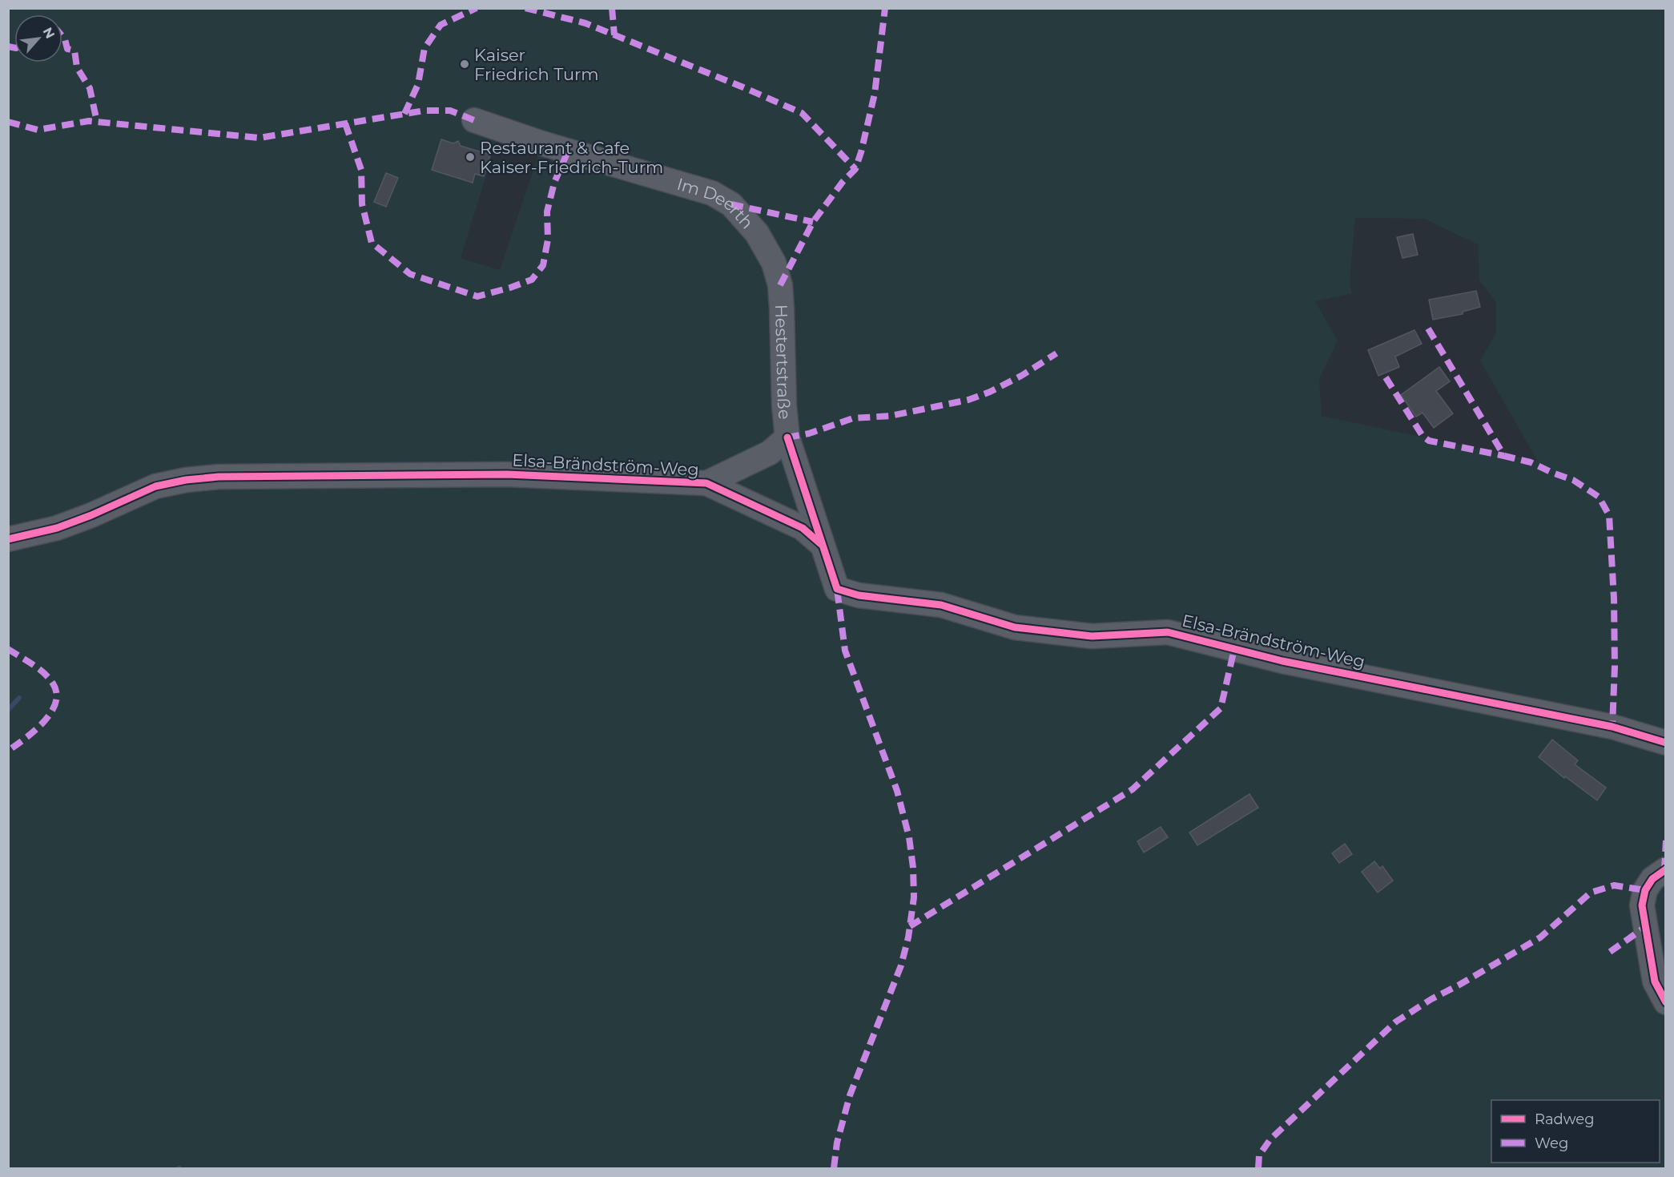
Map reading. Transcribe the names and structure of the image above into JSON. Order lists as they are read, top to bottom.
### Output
{
  "streets": {
    "lane": ["Im Deerth", "Hestertstraße", "Elsa-Brändström-Weg"]
  },
  "crossings": [
    ["Im Deerth", "Hestertstraße"],
    ["Hestertstraße", "Elsa-Brändström-Weg"]
  ],
  "places": ["Kaiser Friedrich Turm", "Restaurant & Cafe Kaiser-Friedrich-Turm"],
  "legend": ["Radweg", "Weg"],
  "north": "top right"
}
